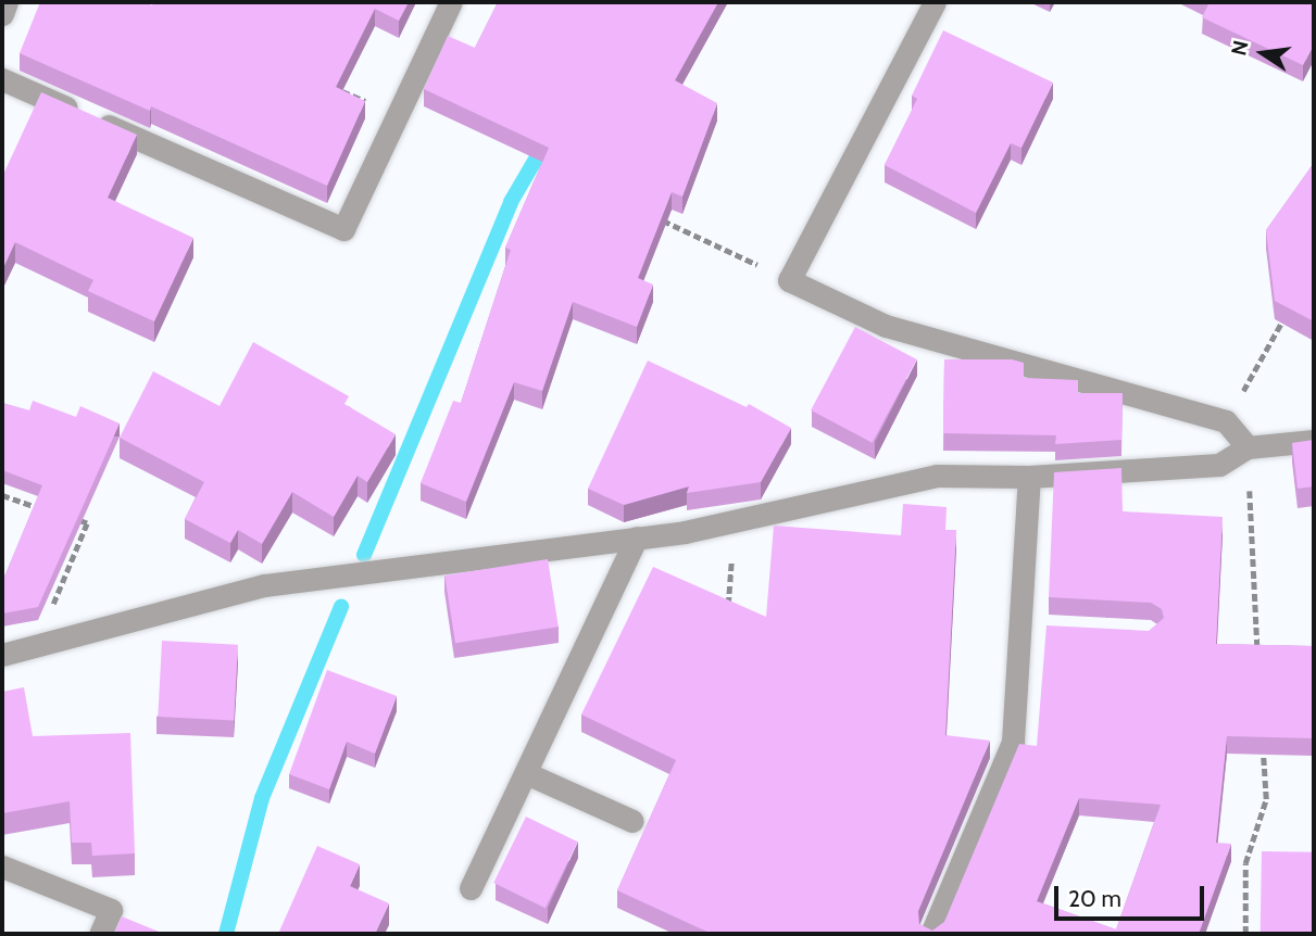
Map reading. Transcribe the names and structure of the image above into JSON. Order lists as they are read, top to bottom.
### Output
{
  "scale_bar": "20 m",
  "north": "left"
}
